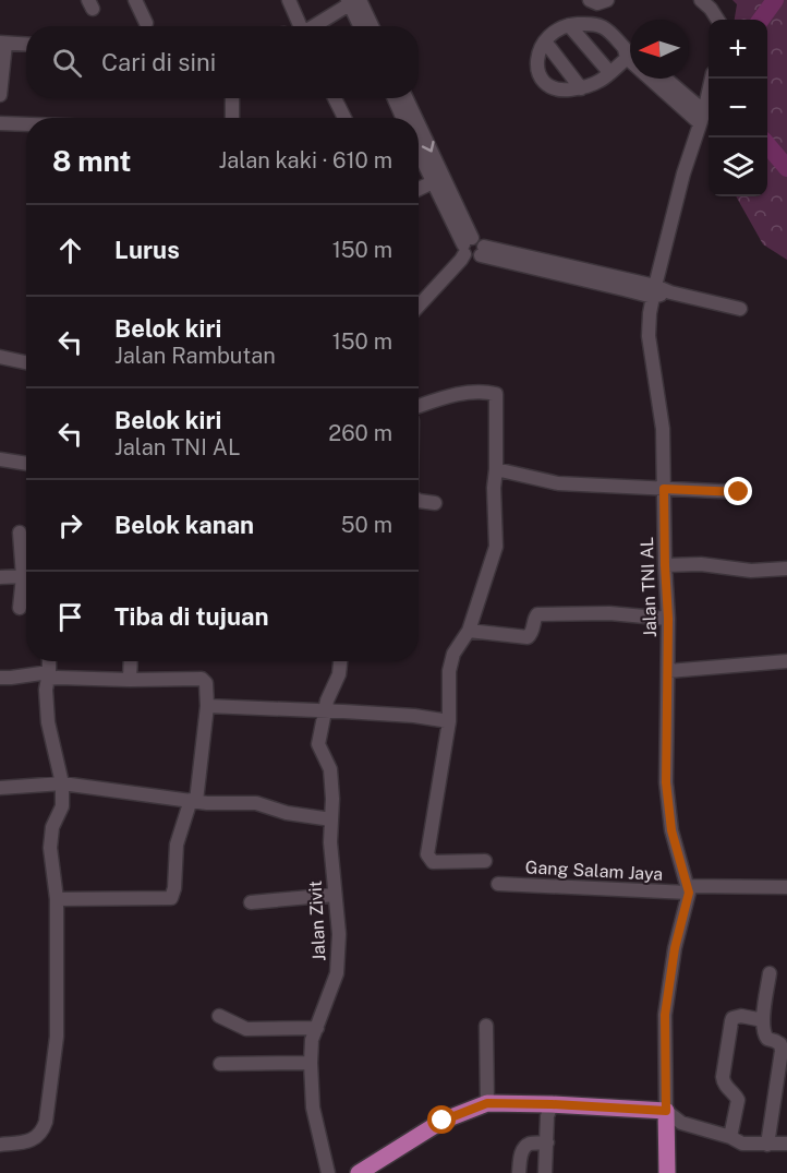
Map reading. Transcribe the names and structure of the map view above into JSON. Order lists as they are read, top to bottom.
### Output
{
  "streets": {
    "street": ["Jalan TNI AL", "Gang Salam Jaya", "Jalan Zivit"]
  },
  "crossings": [
    ["Jalan TNI AL", "Gang Salam Jaya"]
  ],
  "north": "left",
  "page": {
    "map_buttons": ["+", "−"],
    "search": "Cari di sini",
    "heading": ["8 mnt", "Jalan kaki · 610 m"],
    "list": [
      ["Lurus", "150 m"],
      ["Belok kiri", "Jalan Rambutan", "150 m"],
      ["Belok kiri", "Jalan TNI AL", "260 m"],
      ["Belok kanan", "50 m"],
      "Tiba di tujuan"
    ]
  }
}
